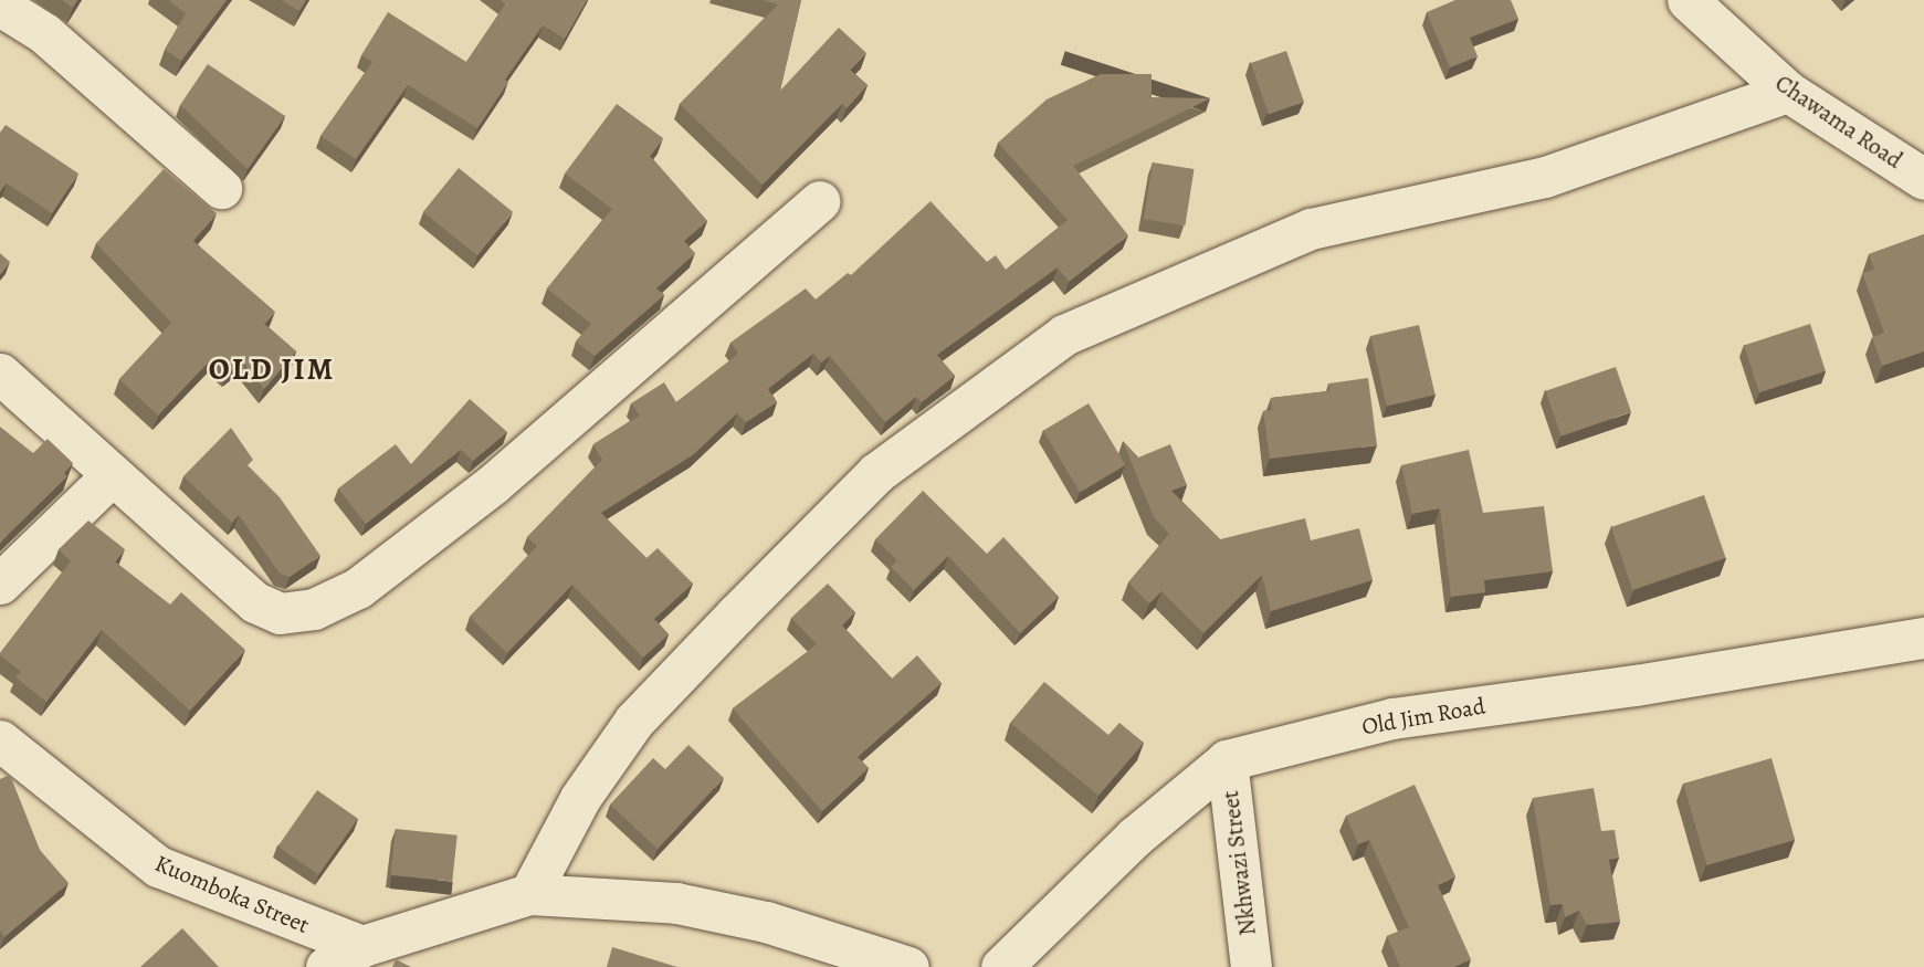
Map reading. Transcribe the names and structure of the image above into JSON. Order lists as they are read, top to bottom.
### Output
{
  "streets": {
    "street": [
      "Chawama Road",
      "Old Jim Road",
      "Nkhwazi Street",
      "Kuomboka Street"
    ]
  },
  "crossings": [
    ["Old Jim Road", "Nkhwazi Street"]
  ],
  "districts": ["OLD JIM"]
}
